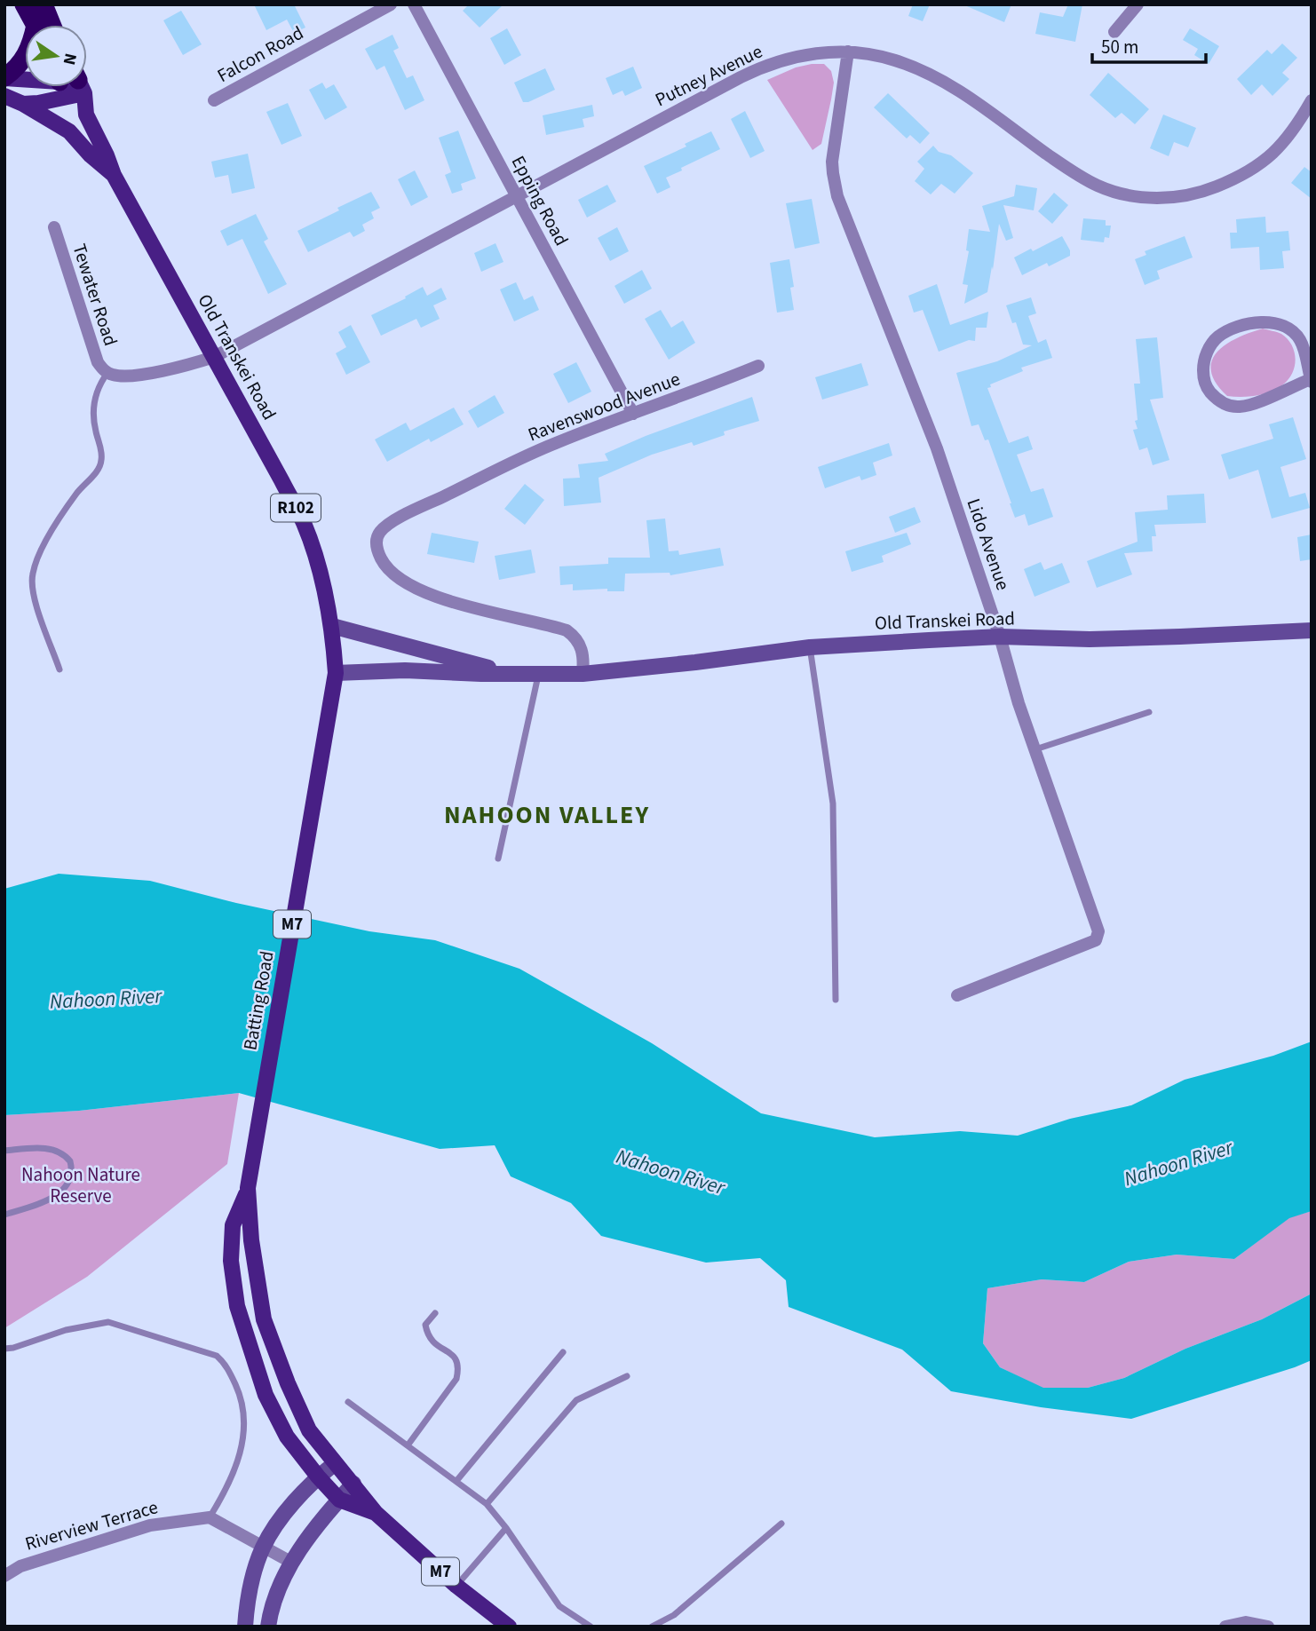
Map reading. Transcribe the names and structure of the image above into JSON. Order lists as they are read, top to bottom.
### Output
{
  "streets": {
    "main road": [
      "Old Transkei Road",
      "R102",
      "M7",
      "Batting Road"
    ],
    "street": [
      "Falcon Road",
      "Putney Avenue",
      "Epping Road",
      "Tewater Road",
      "Ravenswood Avenue",
      "Lido Avenue",
      "Riverview Terrace"
    ]
  },
  "crossings": [
    ["Putney Avenue", "Epping Road"],
    ["Putney Avenue", "Tewater Road"],
    ["Putney Avenue", "Old Transkei Road"],
    ["Putney Avenue", "Lido Avenue"],
    ["Epping Road", "Ravenswood Avenue"],
    ["Tewater Road", "Old Transkei Road"],
    ["Old Transkei Road", "Ravenswood Avenue"],
    ["Old Transkei Road", "Lido Avenue"],
    ["Old Transkei Road", "Batting Road"]
  ],
  "districts": ["NAHOON VALLEY"],
  "water": ["Nahoon River"],
  "parks": ["Nahoon Nature Reserve"],
  "scale_bar": "50 m",
  "north": "right"
}
